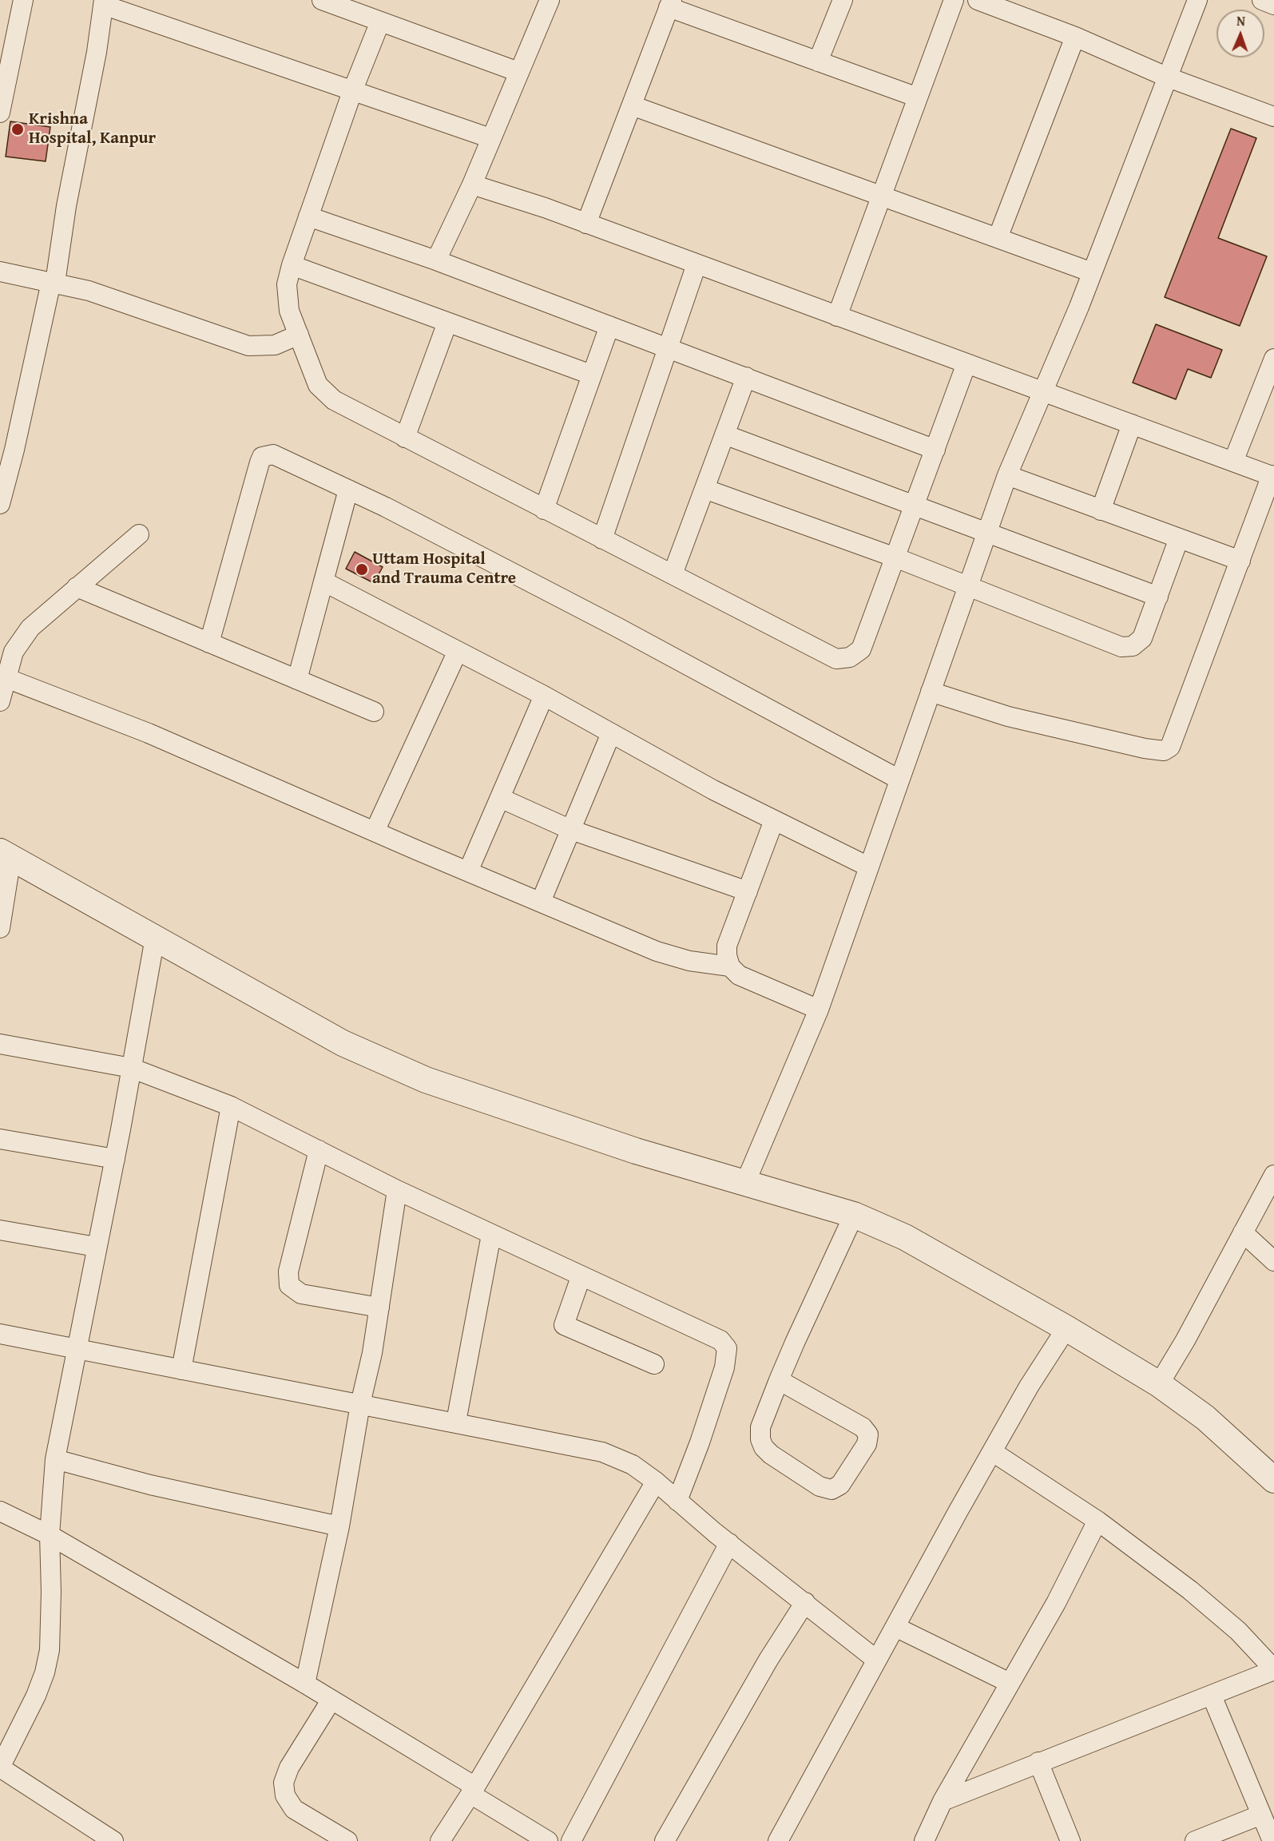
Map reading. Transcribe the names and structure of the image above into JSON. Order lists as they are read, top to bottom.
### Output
{
  "places": ["Krishna Hospital, Kanpur", "Uttam Hospital and Trauma Centre"],
  "north": "top"
}
